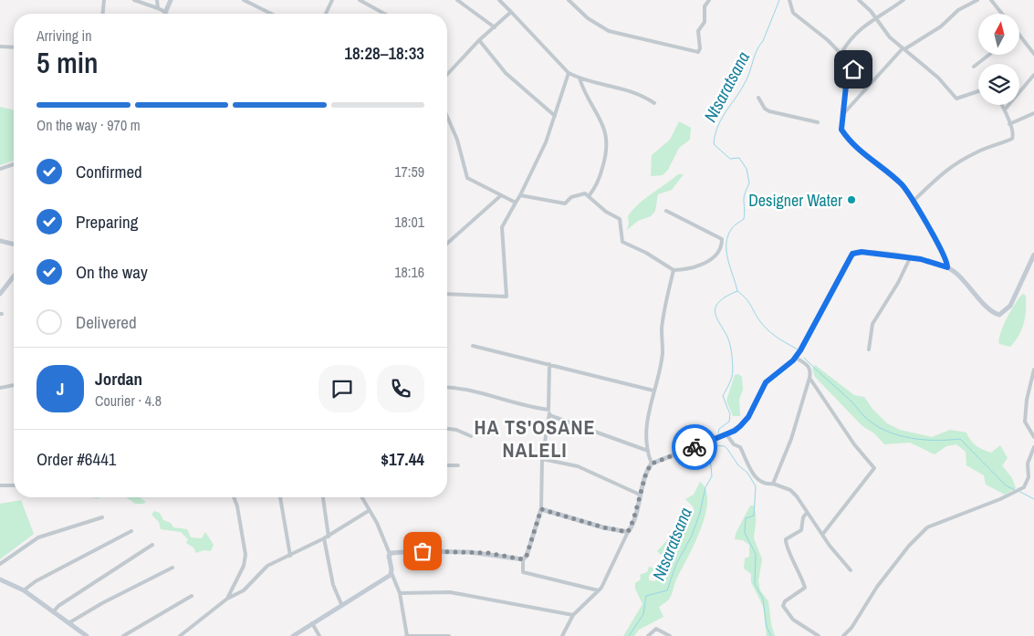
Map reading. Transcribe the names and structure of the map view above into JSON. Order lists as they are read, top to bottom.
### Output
{
  "districts": ["HA TS'OSANE NALELI"],
  "water": ["Ntsaratsana"],
  "places": ["Designer Water"],
  "north": "top",
  "page": {
    "heading": ["5 min", "Arriving in", "18:28–18:33"],
    "panel": [
      "Jordan",
      "Courier · 4.8",
      "Order #6441",
      "$17.44"
    ],
    "bar": "On the way · 970 m",
    "list": [
      ["Confirmed", "17:59"],
      ["Preparing", "18:01"],
      ["On the way", "18:16"],
      "Delivered"
    ],
    "round": "J"
  }
}
